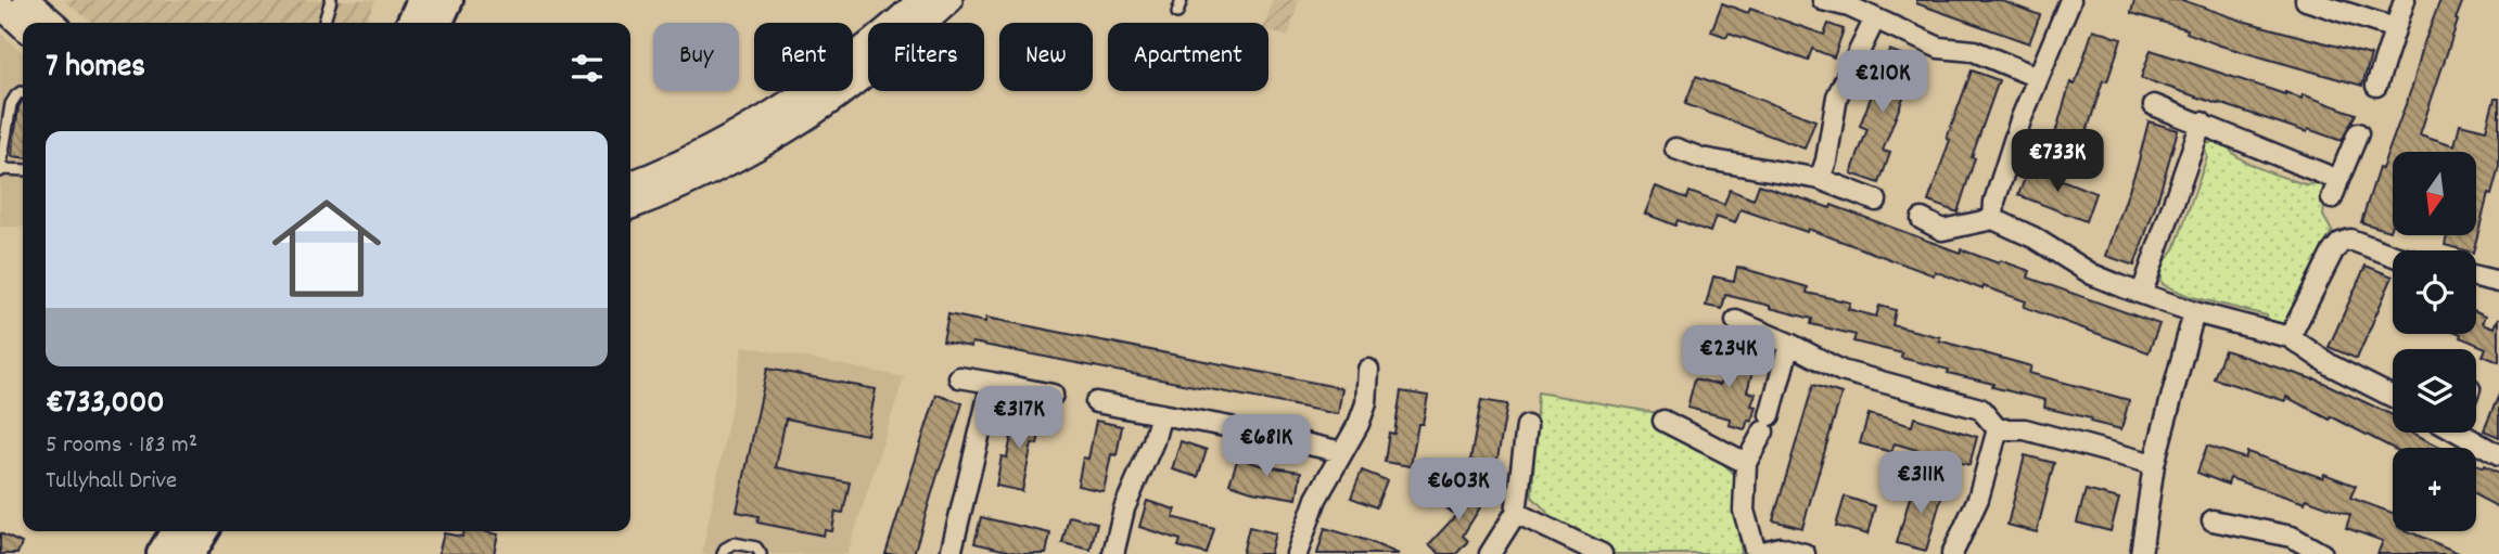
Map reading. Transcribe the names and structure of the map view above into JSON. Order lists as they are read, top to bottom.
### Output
{
  "north": "bottom",
  "page": {
    "chip": [
      "Buy",
      "Rent",
      "Filters",
      "New",
      "Apartment"
    ],
    "heading": "7 homes",
    "price": [
      "€210K",
      "€733K",
      "€234K",
      "€317K",
      "€681K",
      "€311K",
      "€603K"
    ],
    "list": [
      {
        "name": "€733,000",
        "note": "5 rooms · 183 m² · Tullyhall Drive"
      }
    ],
    "map_buttons": "+"
  }
}
